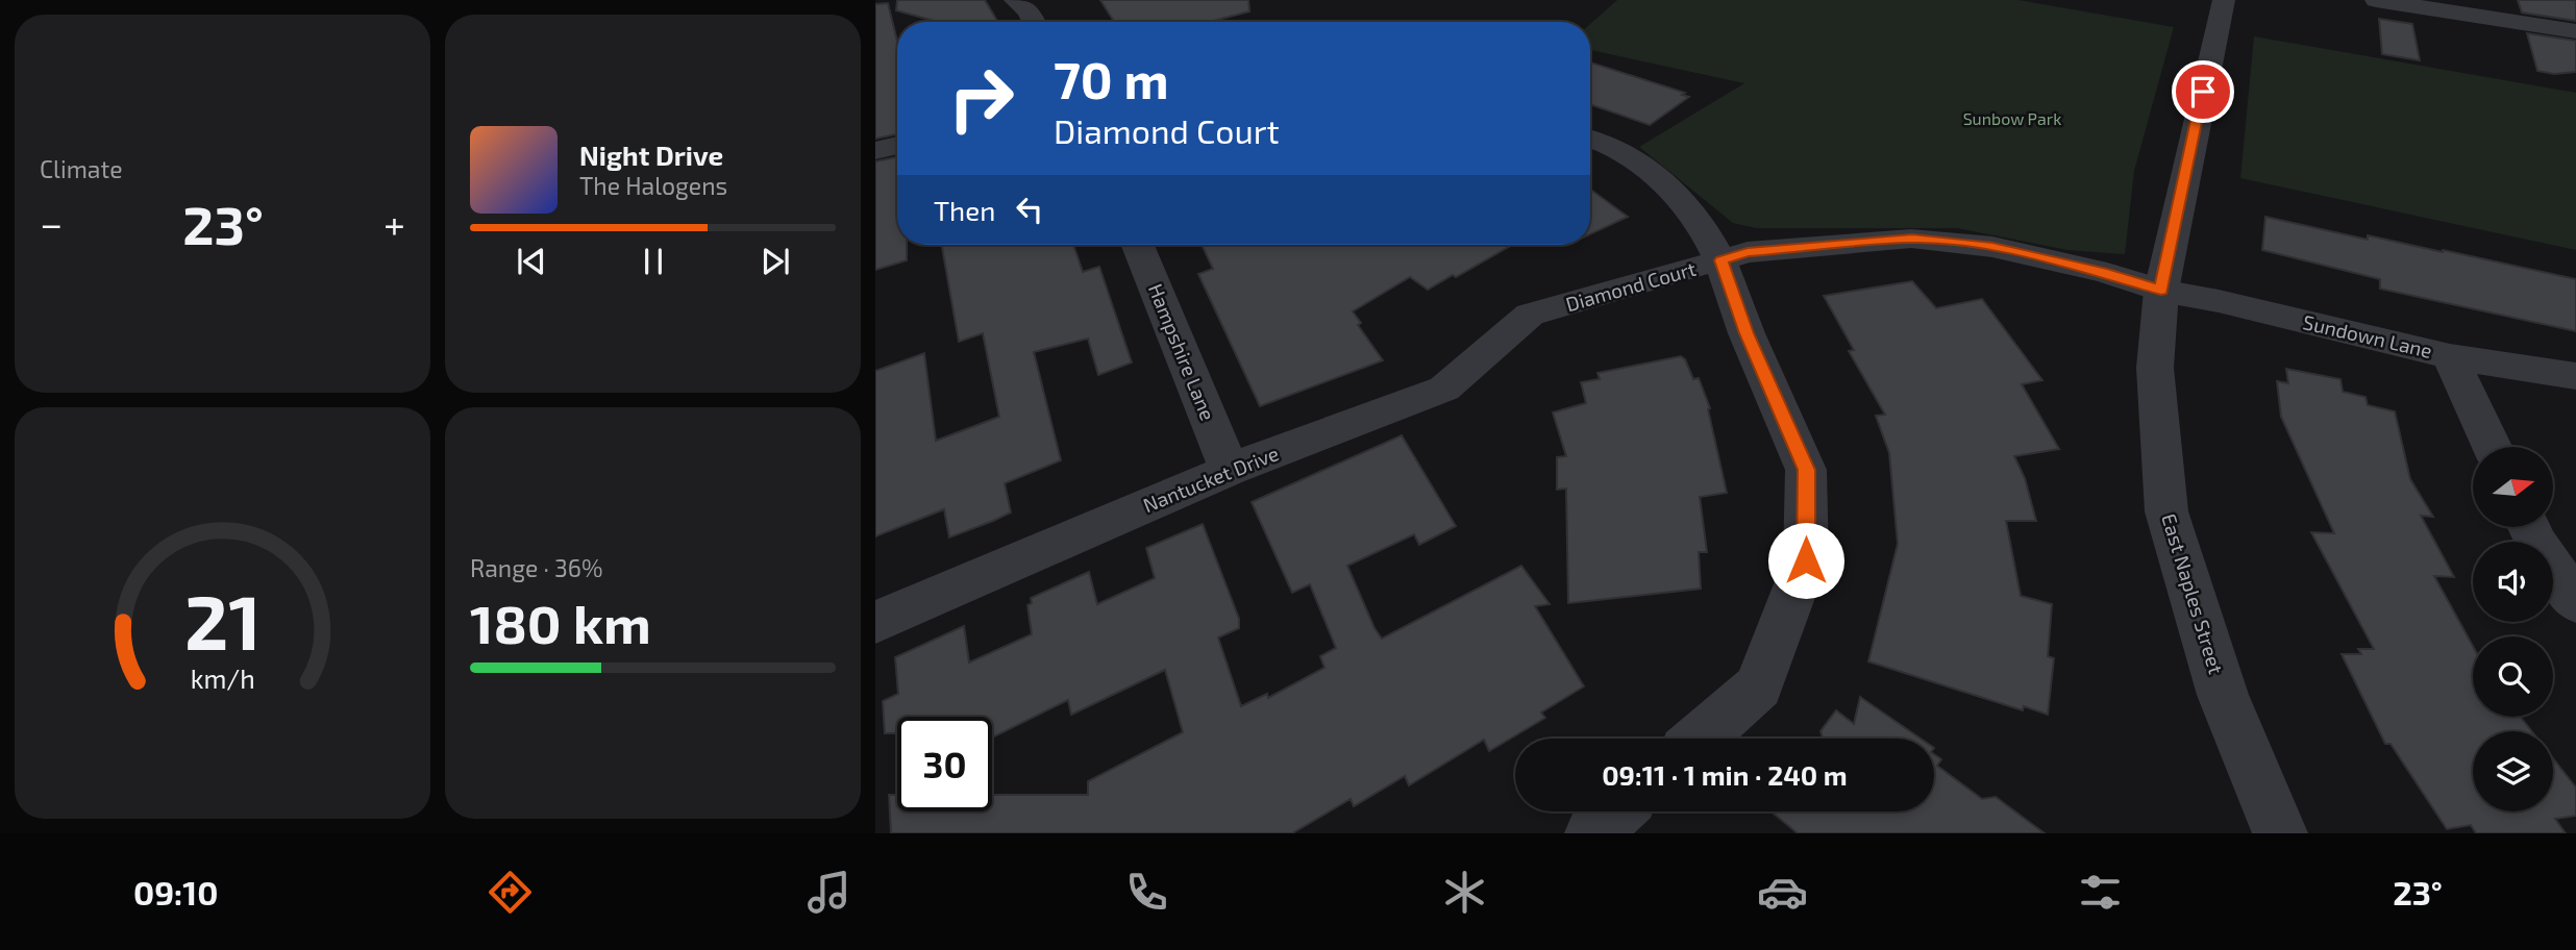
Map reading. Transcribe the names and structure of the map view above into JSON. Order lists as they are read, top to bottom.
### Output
{
  "streets": {
    "street": [
      "Diamond Court",
      "Sundown Lane",
      "Hampshire Lane",
      "Nantucket Drive",
      "East Naples Street"
    ]
  },
  "crossings": [
    ["Diamond Court", "Sundown Lane"],
    ["Diamond Court", "Nantucket Drive"],
    ["Diamond Court", "East Naples Street"],
    ["Sundown Lane", "East Naples Street"],
    ["Hampshire Lane", "Nantucket Drive"]
  ],
  "parks": ["Sunbow Park"],
  "north": "right",
  "page": {
    "tile": [
      "Climate",
      ["Range · 36%", "180 km"]
    ],
    "turn": ["70 m", "Diamond Court"],
    "song": ["Night Drive", "The Halogens"],
    "then": "Then",
    "heat": ["−", "23°", "+"],
    "limit": "30",
    "trip": "09:11 · 1 min · 240 m",
    "tabs": ["09:10", "23°"],
    "gauge": ["21", "km/h"]
  }
}
